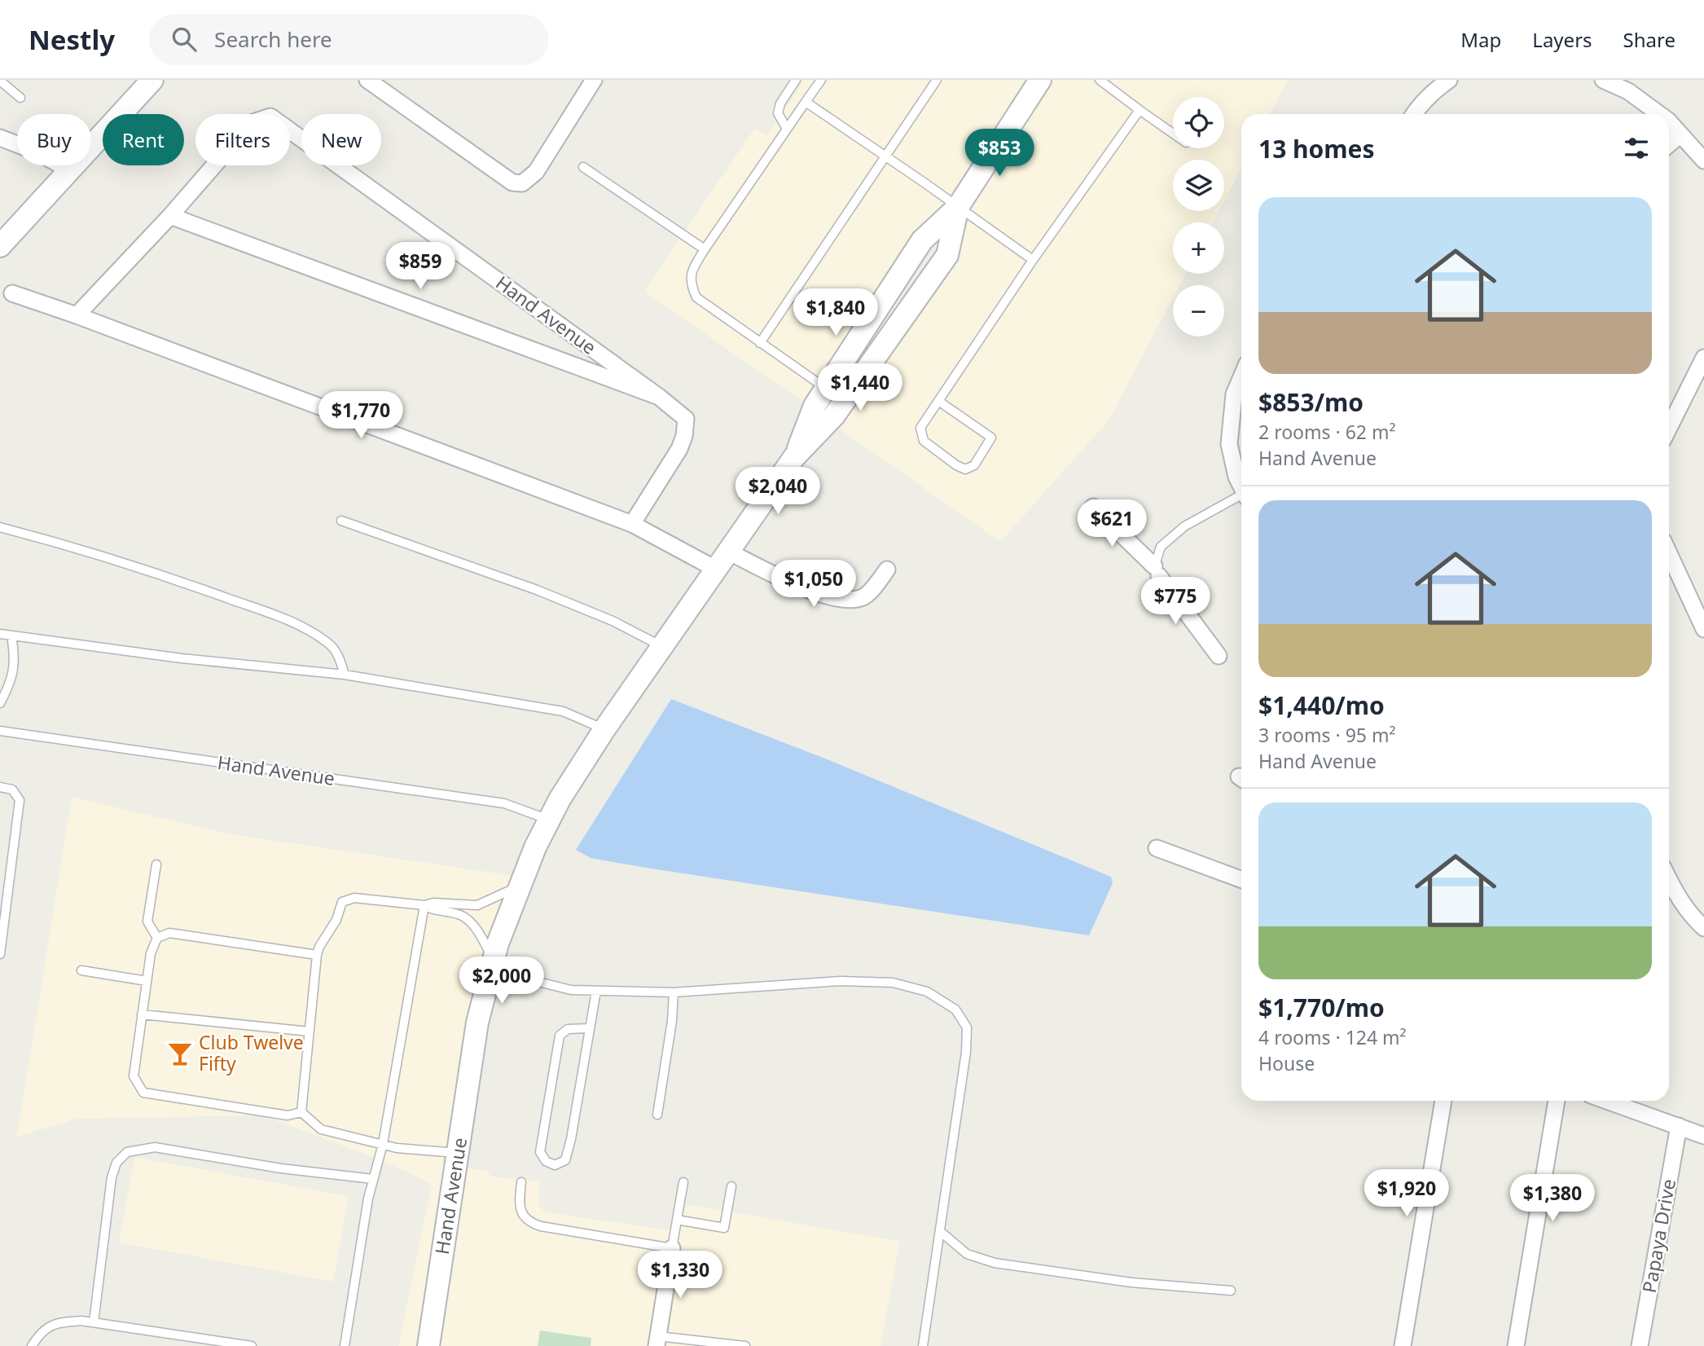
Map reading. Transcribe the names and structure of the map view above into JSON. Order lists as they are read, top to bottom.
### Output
{
  "streets": {
    "street": ["Hand Avenue", "Papaya Drive"]
  },
  "places": {
    "bar": ["Club Twelve Fifty"]
  },
  "page": {
    "header": "Nestly",
    "search": "Search here",
    "nav": ["Map", "Layers", "Share"],
    "map_buttons": ["+", "−"],
    "chip": [
      "Buy",
      "Rent",
      "Filters",
      "New"
    ],
    "heading": "13 homes",
    "price": [
      "$853",
      "$859",
      "$1,840",
      "$1,440",
      "$1,770",
      "$2,040",
      "$621",
      "$1,050",
      "$775",
      "$2,000",
      "$1,920",
      "$1,380",
      "$1,330"
    ],
    "list": [
      {
        "name": "$853/mo",
        "note": "2 rooms · 62 m² · Hand Avenue"
      },
      {
        "name": "$1,440/mo",
        "note": "3 rooms · 95 m² · Hand Avenue"
      },
      {
        "name": "$1,770/mo",
        "note": "4 rooms · 124 m² · House"
      }
    ]
  }
}
